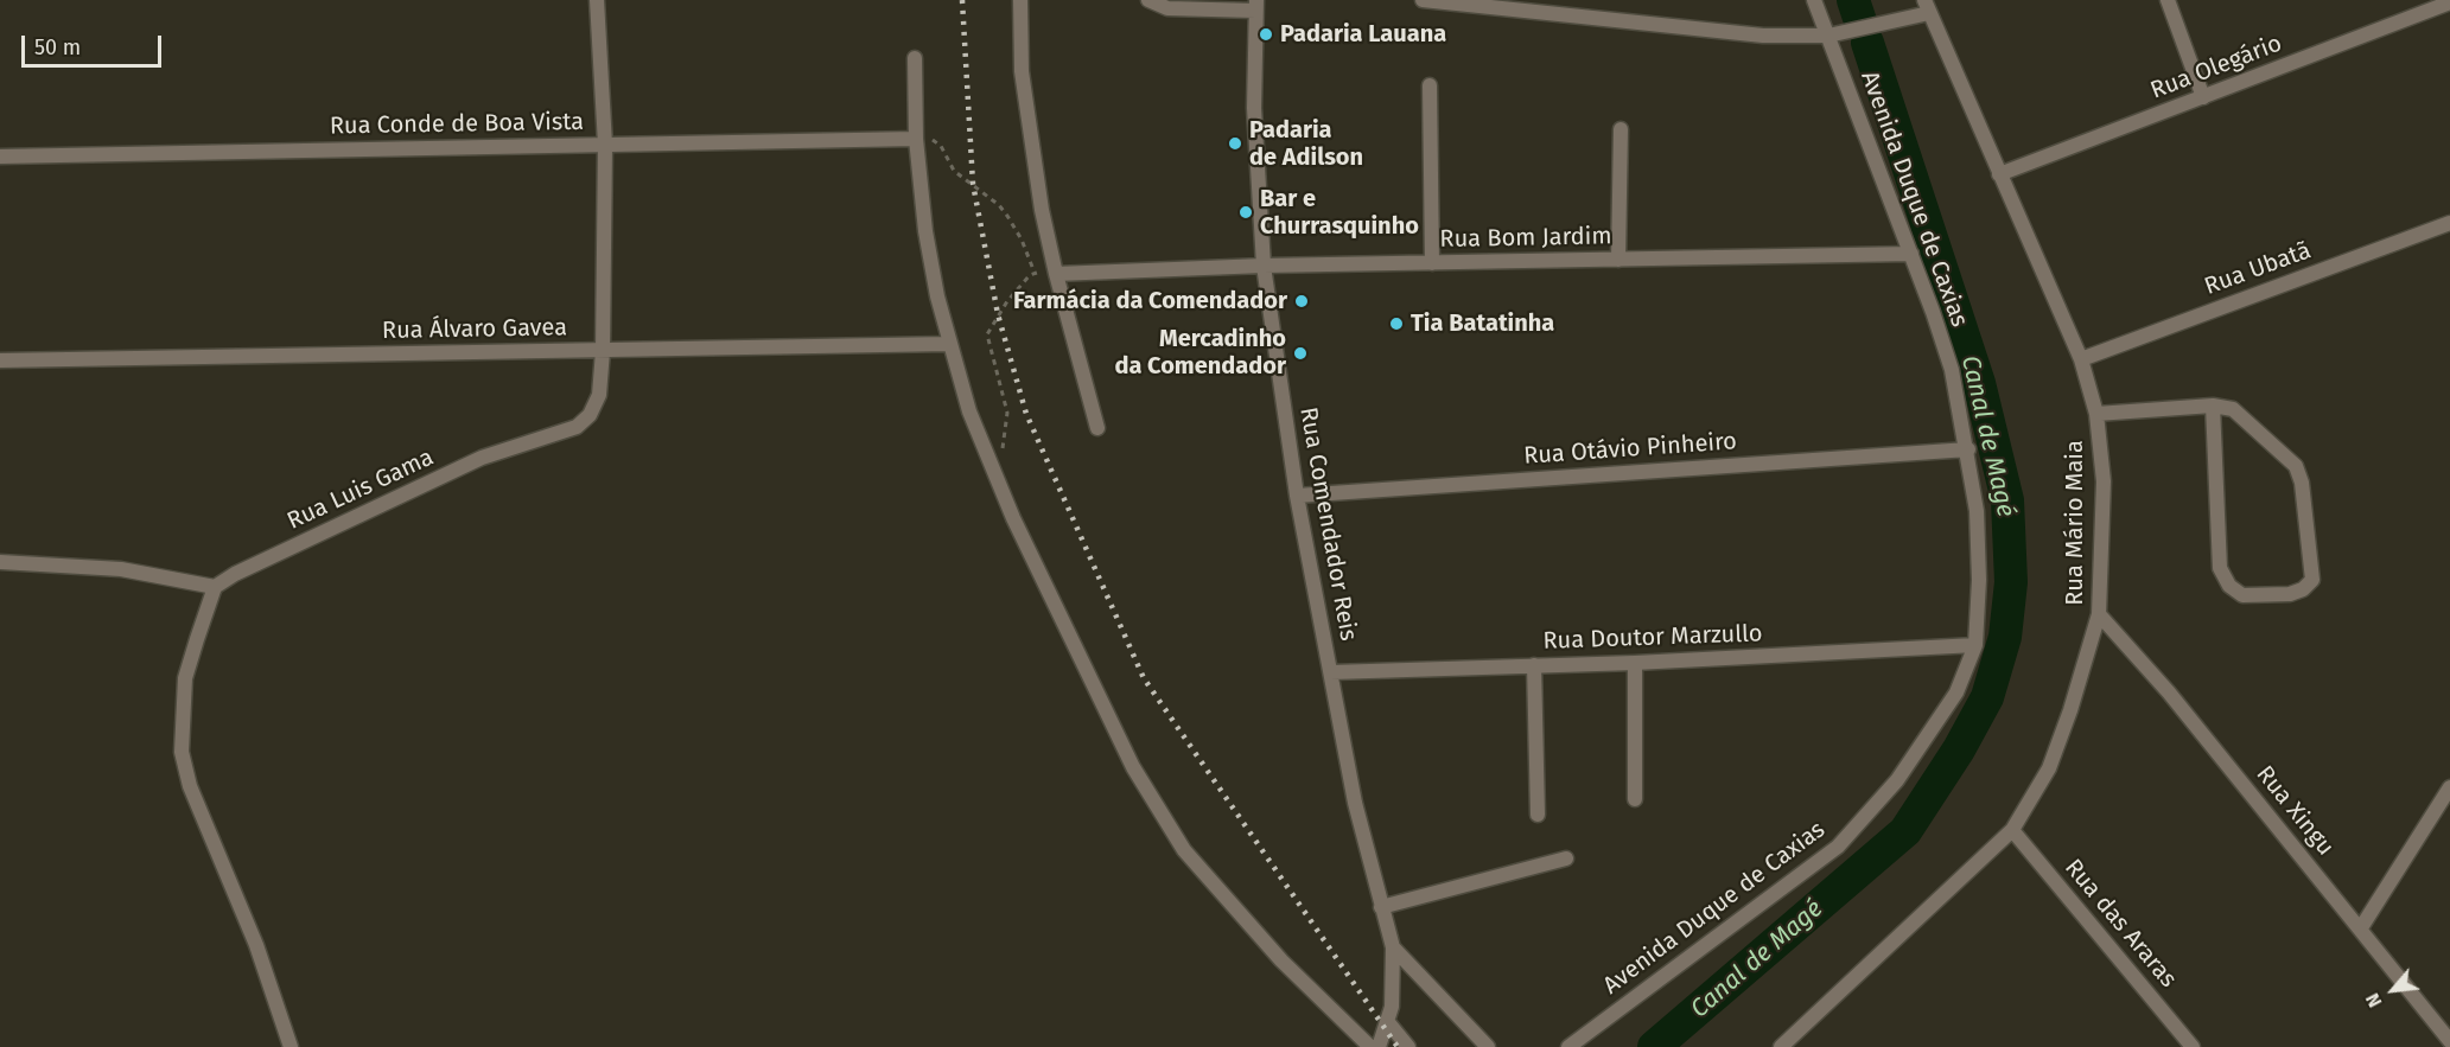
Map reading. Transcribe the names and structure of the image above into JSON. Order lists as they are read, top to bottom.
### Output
{
  "streets": {
    "street": [
      "Rua Olegário",
      "Rua Conde de Boa Vista",
      "Avenida Duque de Caxias",
      "Rua Bom Jardim",
      "Rua Ubatã",
      "Rua Álvaro Gavea",
      "Rua Otávio Pinheiro",
      "Rua Luis Gama",
      "Rua Mário Maia",
      "Rua Comendador Reis",
      "Rua Doutor Marzullo",
      "Rua Xingu",
      "Rua das Araras"
    ]
  },
  "crossings": [
    ["Rua Olegário", "Rua Mário Maia"],
    ["Rua Conde de Boa Vista", "Rua Luis Gama"],
    ["Avenida Duque de Caxias", "Rua Bom Jardim"],
    ["Avenida Duque de Caxias", "Rua Otávio Pinheiro"],
    ["Avenida Duque de Caxias", "Rua Doutor Marzullo"],
    ["Rua Bom Jardim", "Rua Comendador Reis"],
    ["Rua Ubatã", "Rua Mário Maia"],
    ["Rua Álvaro Gavea", "Rua Luis Gama"],
    ["Rua Otávio Pinheiro", "Rua Comendador Reis"],
    ["Rua Mário Maia", "Rua Xingu"],
    ["Rua Mário Maia", "Rua das Araras"],
    ["Rua Comendador Reis", "Rua Doutor Marzullo"]
  ],
  "water": ["Canal de Magé"],
  "places": [
    "Padaria Lauana",
    "Padaria de Adilson",
    "Bar e Churrasquinho",
    "Farmácia da Comendador",
    "Tia Batatinha",
    "Mercadinho da Comendador"
  ],
  "scale_bar": "50 m",
  "north": "bottom left"
}
